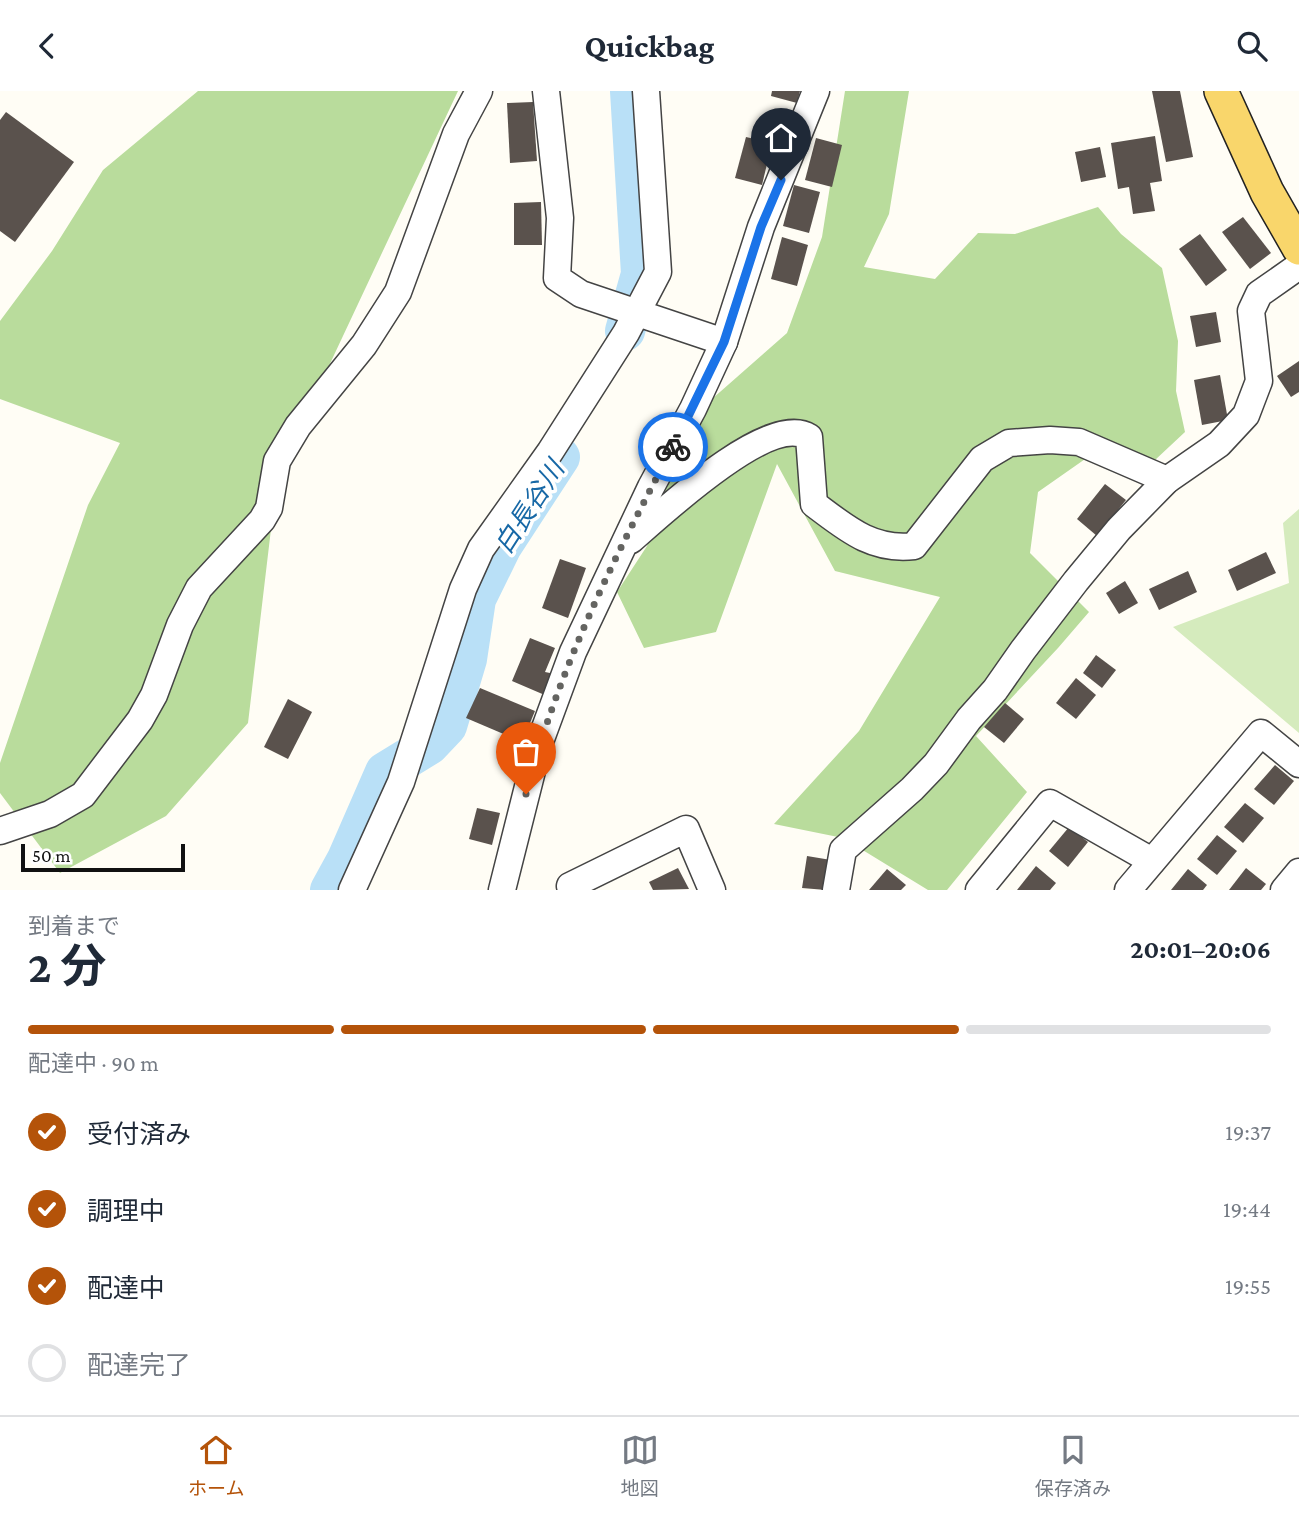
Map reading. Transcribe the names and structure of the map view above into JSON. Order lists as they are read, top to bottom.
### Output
{
  "water": ["白長谷川"],
  "scale_bar": "50 m",
  "page": {
    "header": "Quickbag",
    "scale": "50 m",
    "heading": ["2 分", "到着まで", "20:01–20:06"],
    "bar": "配達中 · 90 m",
    "list": [
      ["受付済み", "19:37"],
      ["調理中", "19:44"],
      ["配達中", "19:55"],
      "配達完了"
    ],
    "tabs": ["ホーム", "地図", "保存済み"]
  }
}
